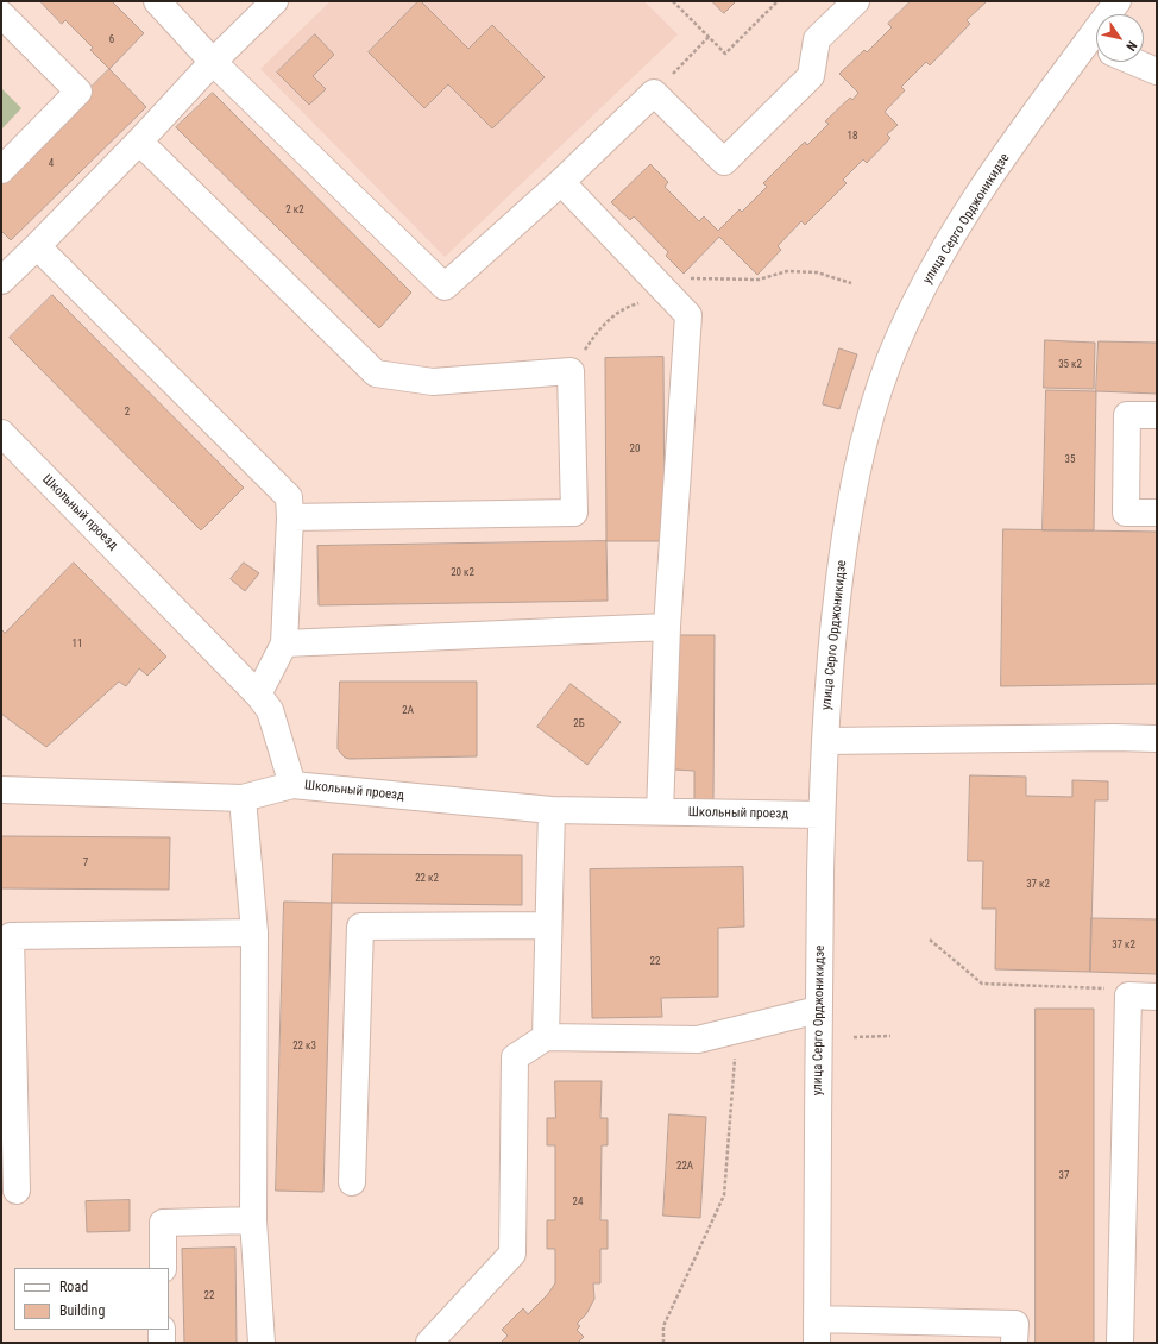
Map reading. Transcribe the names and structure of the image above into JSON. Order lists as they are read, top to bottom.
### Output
{
  "streets": {
    "street": ["улица Серго Орджоникидзе", "Школьный проезд"]
  },
  "crossings": [
    ["улица Серго Орджоникидзе", "Школьный проезд"]
  ],
  "house_numbers": [
    "6",
    "18",
    "4",
    "2 к2",
    "35 к2",
    "2",
    "20",
    "35",
    "20 к2",
    "11",
    "2А",
    "2Б",
    "7",
    "22 к2",
    "37 к2",
    "37 к2",
    "22",
    "22 к3",
    "22А",
    "37",
    "24",
    "22"
  ],
  "legend": ["Road", "Building"],
  "north": "bottom right"
}
